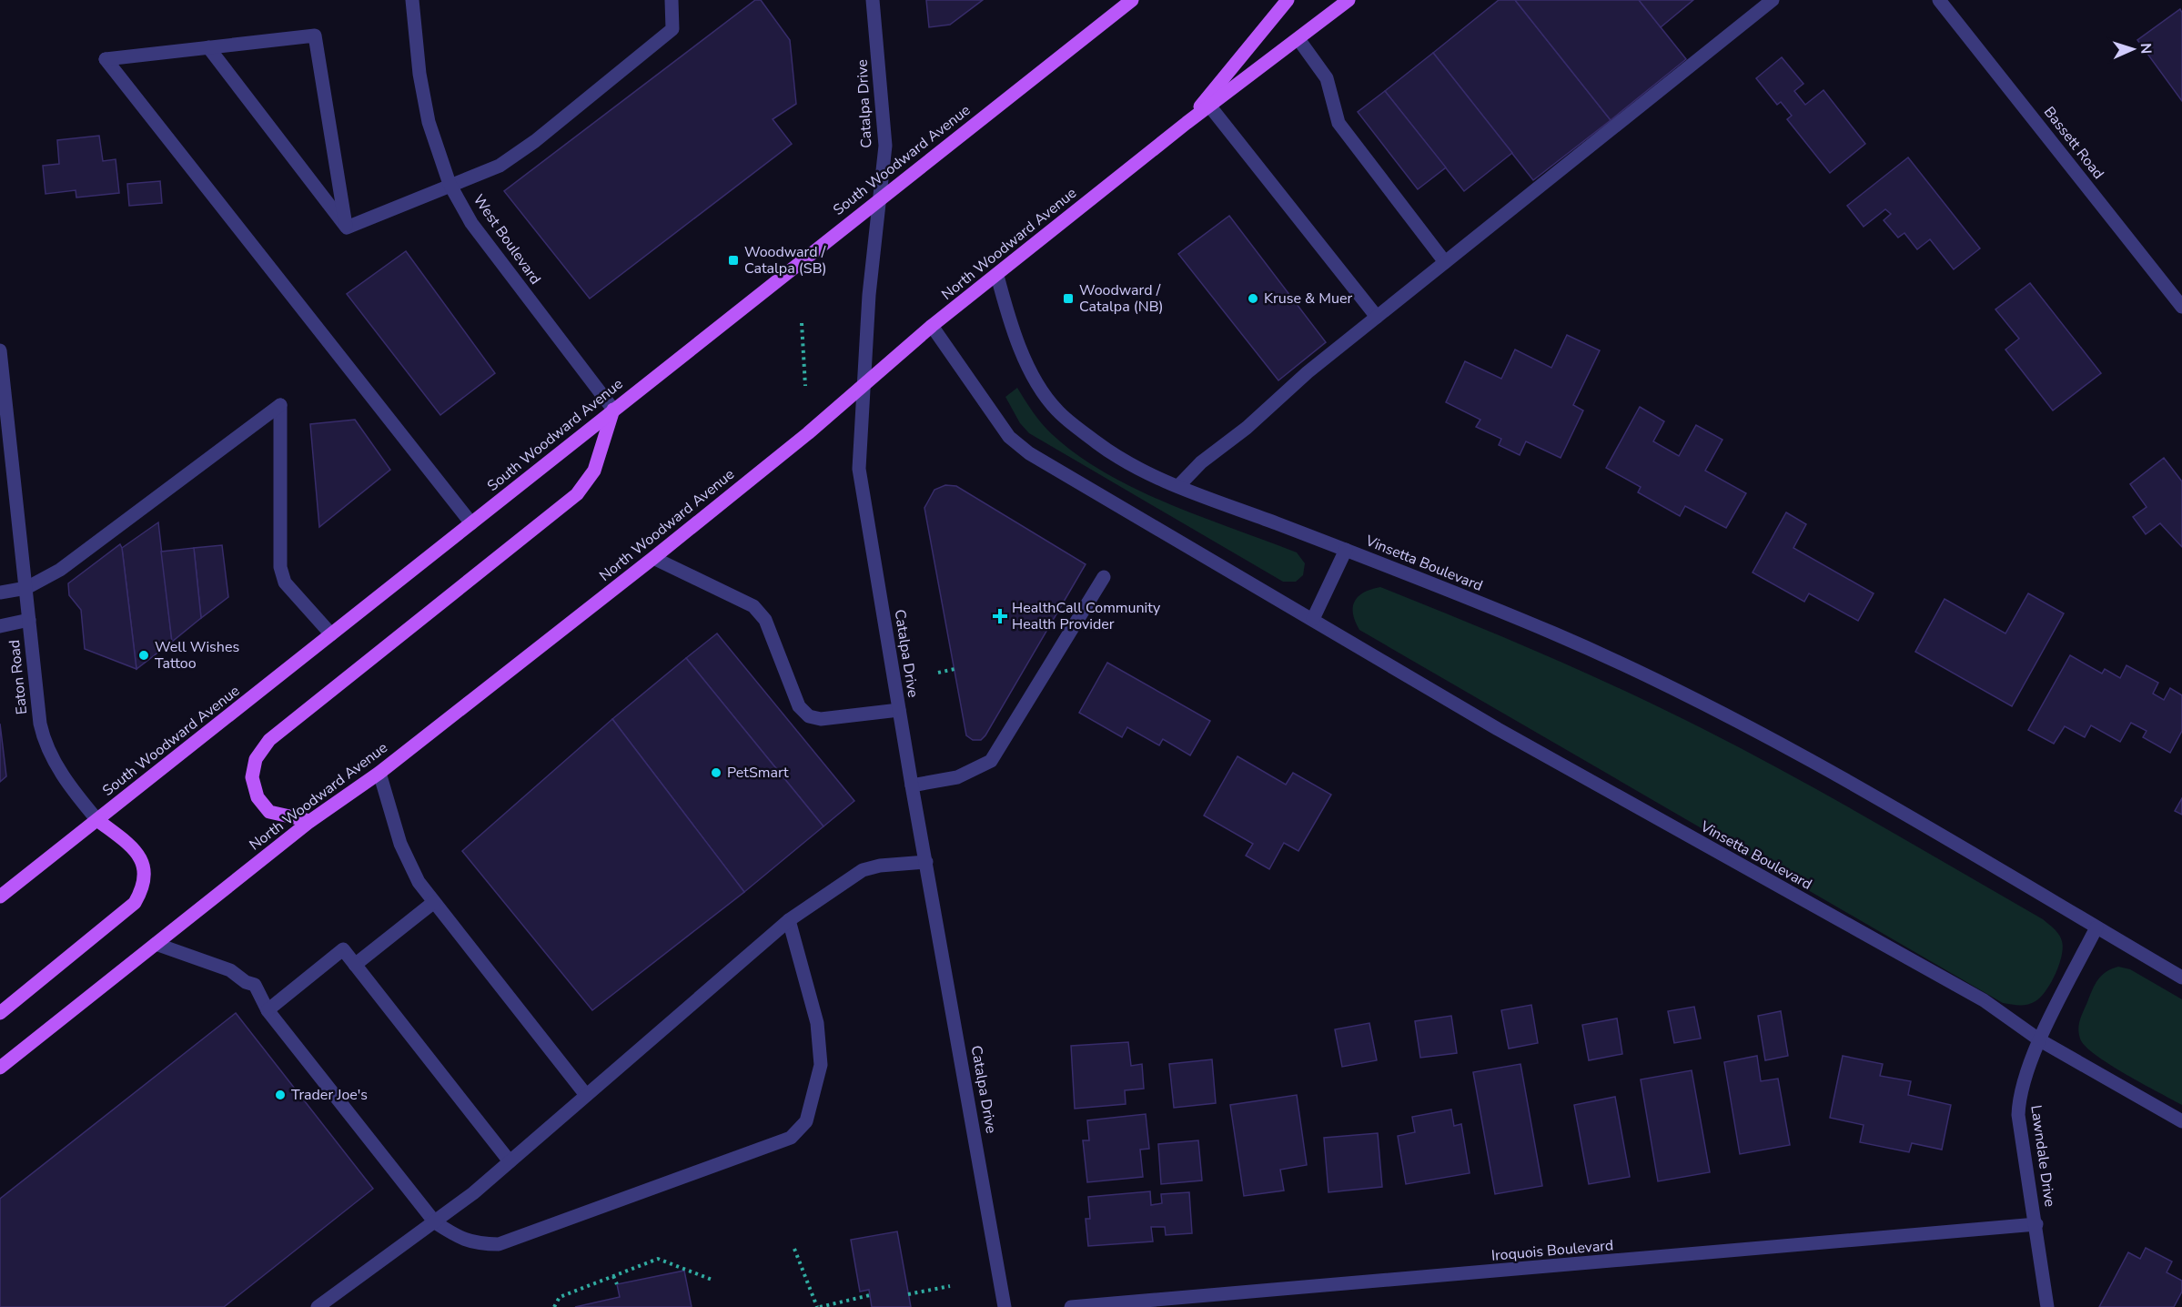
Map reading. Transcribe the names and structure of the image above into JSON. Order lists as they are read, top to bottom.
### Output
{
  "streets": {
    "main road": ["South Woodward Avenue", "North Woodward Avenue"],
    "street": [
      "Catalpa Drive",
      "Bassett Road",
      "West Boulevard",
      "Vinsetta Boulevard",
      "Eaton Road",
      "Lawndale Drive",
      "Iroquois Boulevard"
    ]
  },
  "crossings": [
    ["Catalpa Drive", "South Woodward Avenue"],
    ["Catalpa Drive", "North Woodward Avenue"],
    ["South Woodward Avenue", "West Boulevard"],
    ["South Woodward Avenue", "Eaton Road"],
    ["North Woodward Avenue", "Vinsetta Boulevard"],
    ["Vinsetta Boulevard", "Lawndale Drive"],
    ["Lawndale Drive", "Iroquois Boulevard"]
  ],
  "places": {
    "transit": ["Woodward / Catalpa (SB)", "Woodward / Catalpa (NB)"],
    "other": [
      "Kruse & Muer",
      "Well Wishes Tattoo",
      "PetSmart",
      "Trader Joe's"
    ],
    "health": ["HealthCall Community Health Provider"]
  },
  "north": "right"
}
